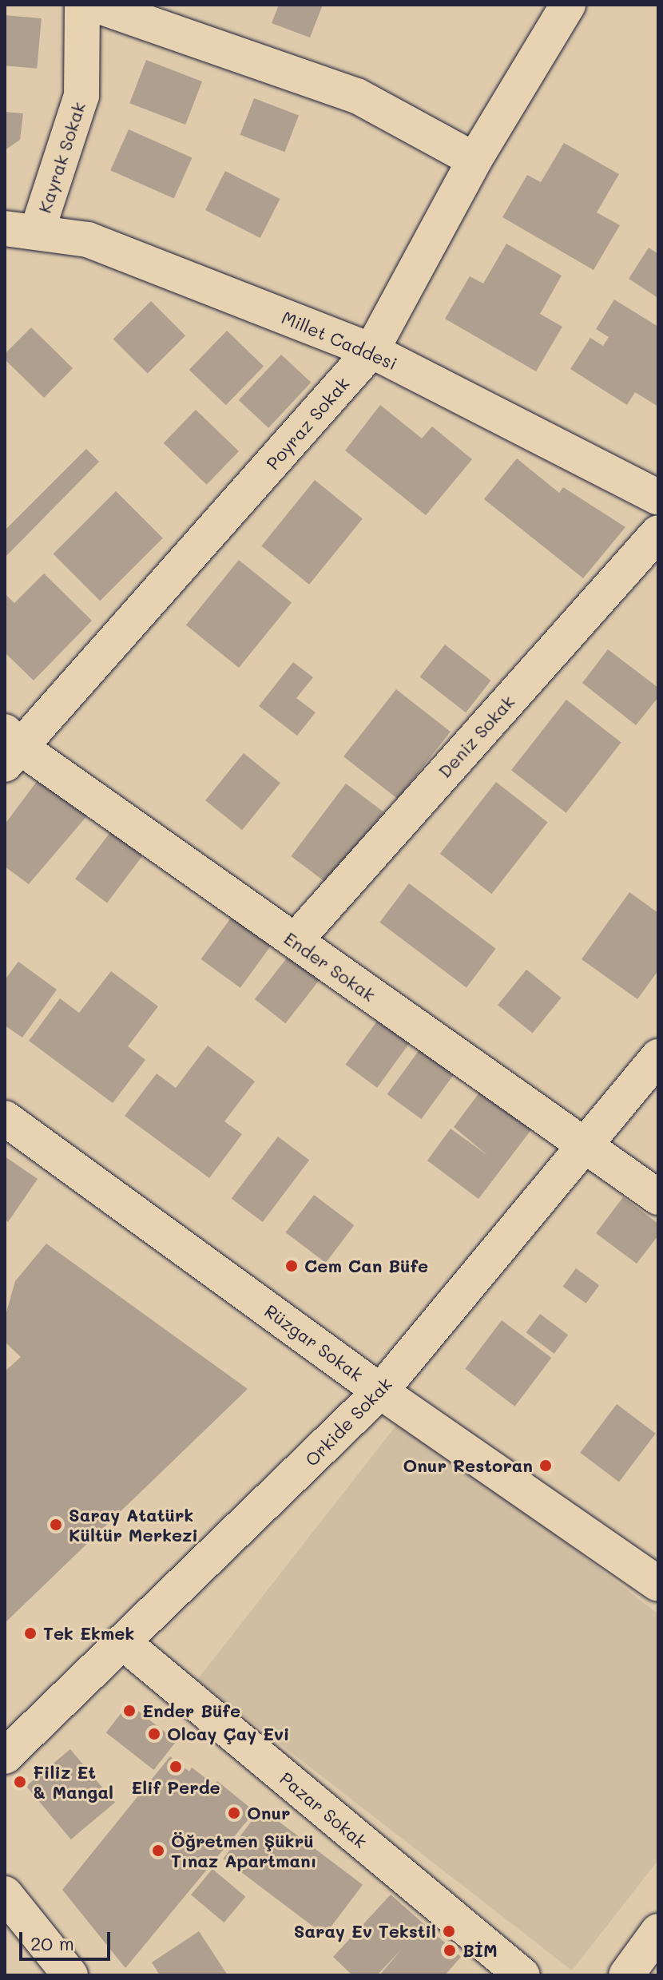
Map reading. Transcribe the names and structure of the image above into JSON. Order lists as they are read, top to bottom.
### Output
{
  "streets": {
    "main road": [
      "Kayrak Sokak",
      "Millet Caddesi",
      "Poyraz Sokak",
      "Deniz Sokak",
      "Ender Sokak",
      "Rüzgar Sokak",
      "Orkide Sokak",
      "Pazar Sokak"
    ]
  },
  "crossings": [
    ["Kayrak Sokak", "Millet Caddesi"],
    ["Millet Caddesi", "Poyraz Sokak"],
    ["Poyraz Sokak", "Ender Sokak"],
    ["Deniz Sokak", "Ender Sokak"],
    ["Ender Sokak", "Orkide Sokak"],
    ["Rüzgar Sokak", "Orkide Sokak"],
    ["Orkide Sokak", "Pazar Sokak"]
  ],
  "places": [
    "Cem Can Büfe",
    "Onur Restoran",
    "Saray Atatürk Kültür Merkezi",
    "Tek Ekmek",
    "Ender Büfe",
    "Olcay Çay Evi",
    "Elif Perde",
    "Filiz Et & Mangal",
    "Onur",
    "Öğretmen Şükrü Tınaz Apartmanı",
    "Saray Ev Tekstil",
    "BİM"
  ],
  "scale_bar": "20 m"
}
